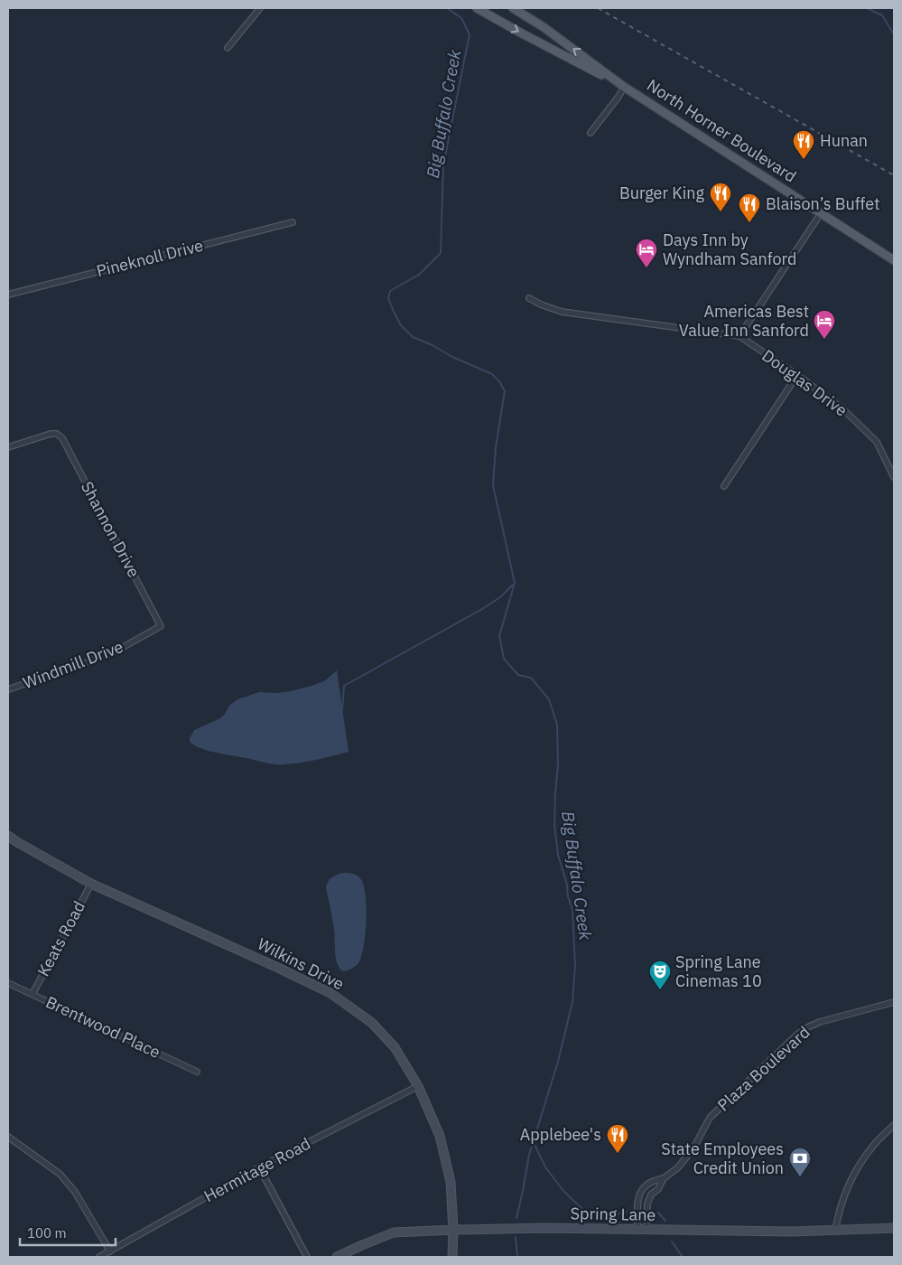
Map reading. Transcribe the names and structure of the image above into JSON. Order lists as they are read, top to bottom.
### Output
{
  "streets": {
    "main road": ["North Horner Boulevard"],
    "street": [
      "Pineknoll Drive",
      "Douglas Drive",
      "Shannon Drive",
      "Windmill Drive",
      "Keats Road",
      "Wilkins Drive",
      "Brentwood Place",
      "Plaza Boulevard",
      "Hermitage Road",
      "Spring Lane"
    ]
  },
  "crossings": [
    ["Shannon Drive", "Windmill Drive"],
    ["Keats Road", "Wilkins Drive"],
    ["Keats Road", "Brentwood Place"],
    ["Wilkins Drive", "Hermitage Road"],
    ["Wilkins Drive", "Spring Lane"],
    ["Plaza Boulevard", "Spring Lane"]
  ],
  "water": ["Big Buffalo Creek"],
  "places": {
    "restaurant": [
      "Hunan",
      "Burger King",
      "Blaison’s Buffet",
      "Applebee's"
    ],
    "hotel": ["Days Inn by Wyndham Sanford", "Americas Best Value Inn Sanford"],
    "theatre": ["Spring Lane Cinemas 10"],
    "bank": ["State Employees Credit Union"]
  },
  "scale_bar": "100 m"
}
